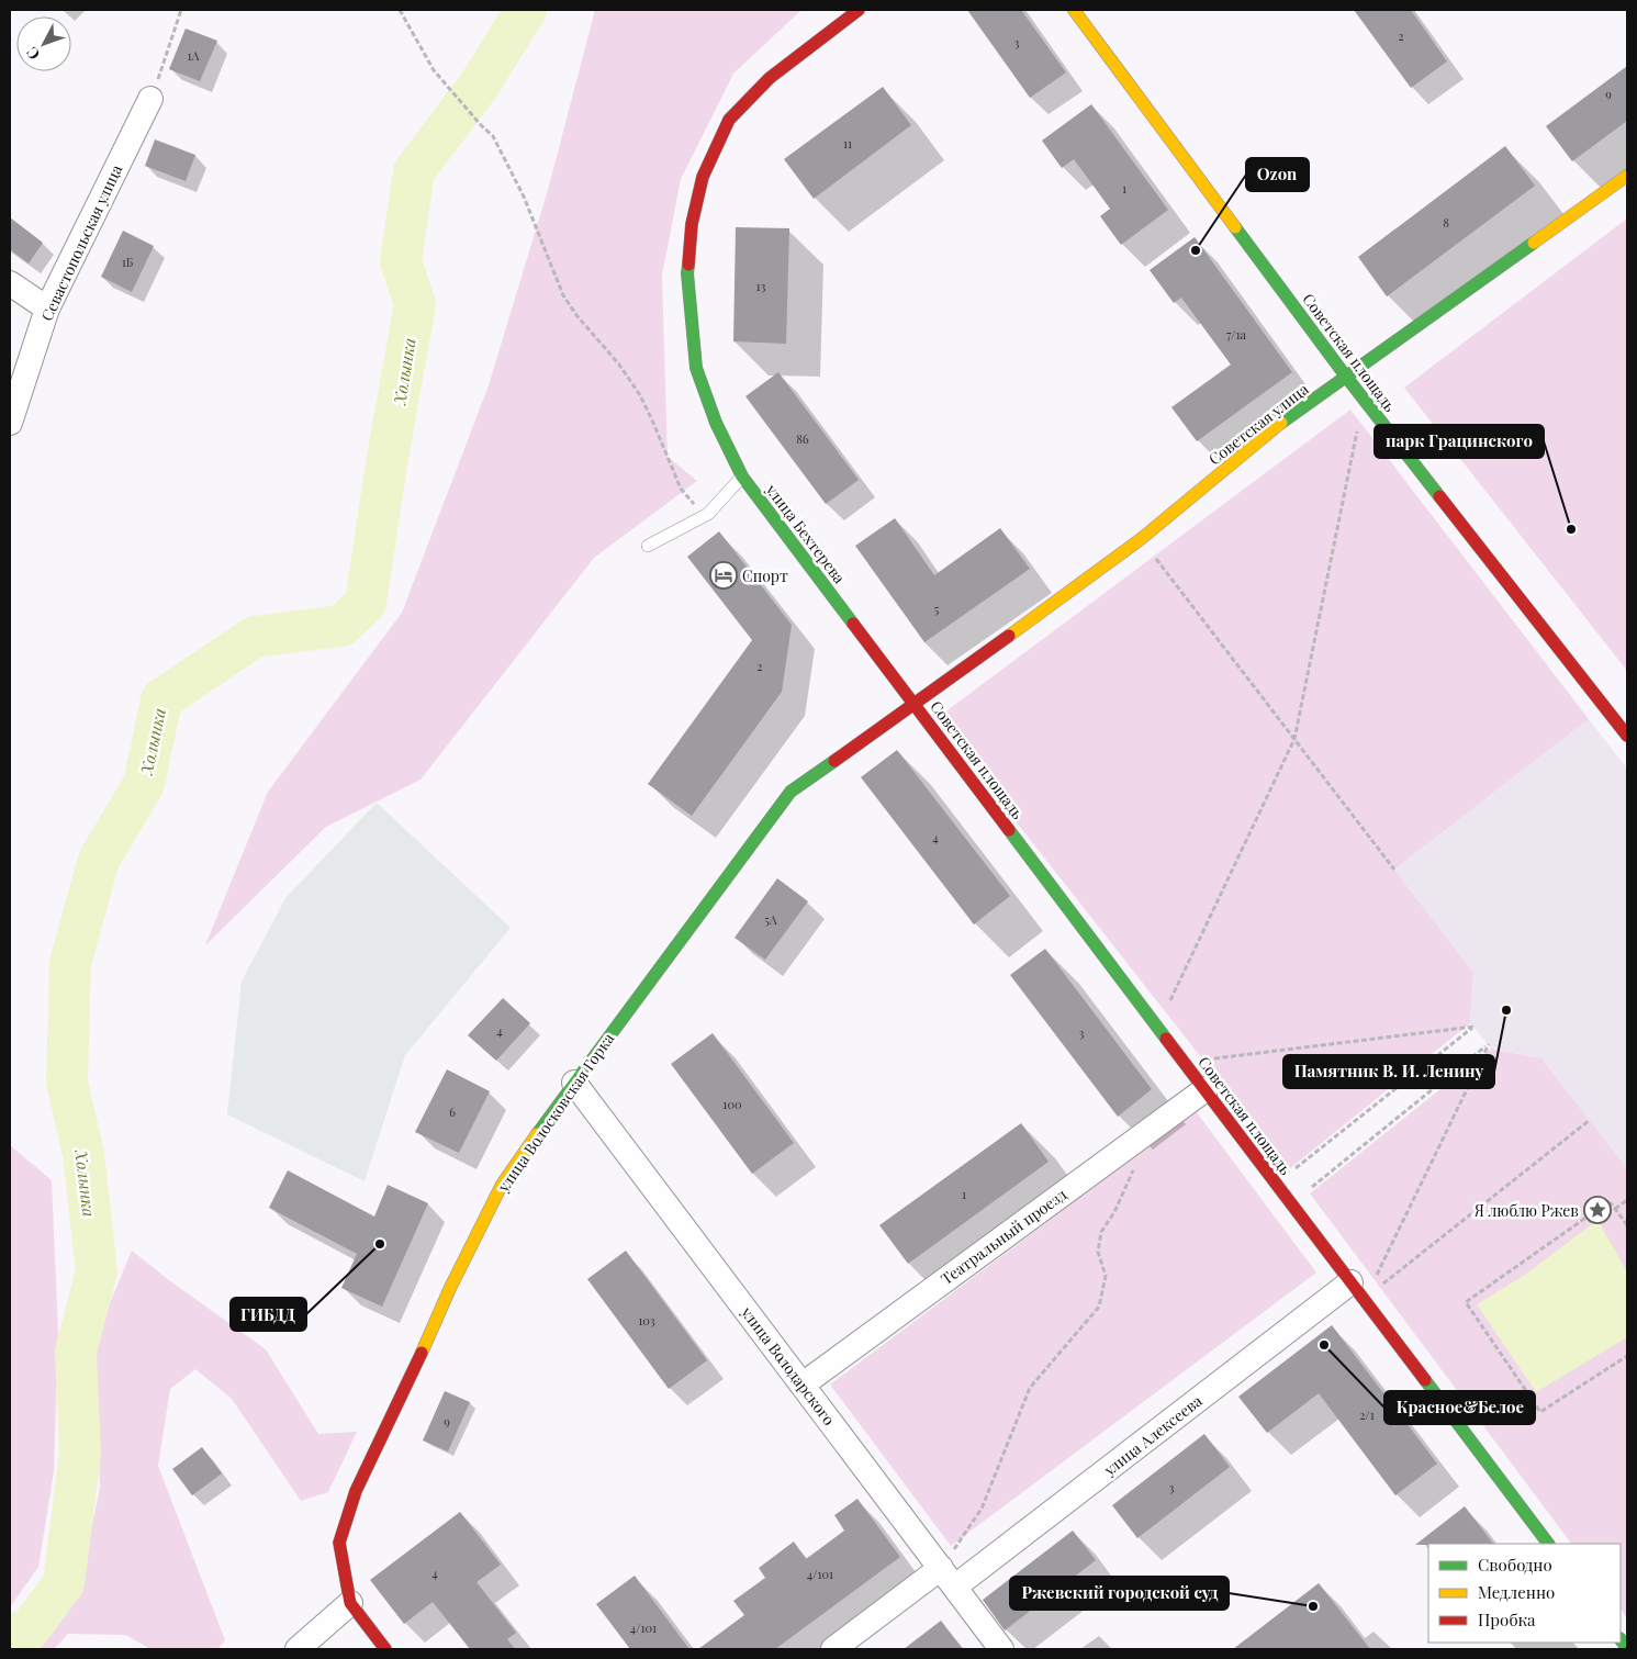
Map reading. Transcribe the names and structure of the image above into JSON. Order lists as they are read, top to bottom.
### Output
{
  "streets": {
    "street": [
      "Севастопольская улица",
      "Советская площадь",
      "Советская улица",
      "улица Бехтерева",
      "улица Волосковская Горка",
      "Театральный проезд",
      "улица Володарского",
      "улица Алексеева"
    ]
  },
  "crossings": [
    ["Советская площадь", "Советская улица"],
    ["Советская площадь", "улица Бехтерева"],
    ["Советская площадь", "улица Волосковская Горка"],
    ["Советская площадь", "Театральный проезд"],
    ["Советская площадь", "улица Алексеева"],
    ["Советская улица", "улица Бехтерева"],
    ["Советская улица", "улица Волосковская Горка"],
    ["улица Бехтерева", "улица Волосковская Горка"],
    ["улица Волосковская Горка", "улица Володарского"],
    ["Театральный проезд", "улица Володарского"],
    ["улица Володарского", "улица Алексеева"]
  ],
  "water": ["Холынка"],
  "places": {
    "other": [
      "Ozon",
      "парк Грацинского",
      "Памятник В. И. Ленину",
      "ГИБДД",
      "Красное&Белое",
      "Ржевский городской суд"
    ],
    "hotel": ["Спорт"],
    "place": ["Я люблю Ржев"]
  },
  "house_numbers": [
    "2",
    "3",
    "1А",
    "9",
    "11",
    "1",
    "8",
    "1Б",
    "13",
    "7/1а",
    "86",
    "5",
    "2",
    "4",
    "5А",
    "4",
    "3",
    "100",
    "6",
    "1",
    "103",
    "2/1",
    "9",
    "3",
    "4",
    "4/101",
    "4/101"
  ],
  "legend": ["Свободно", "Медленно", "Пробка"],
  "north": "bottom left"
}
